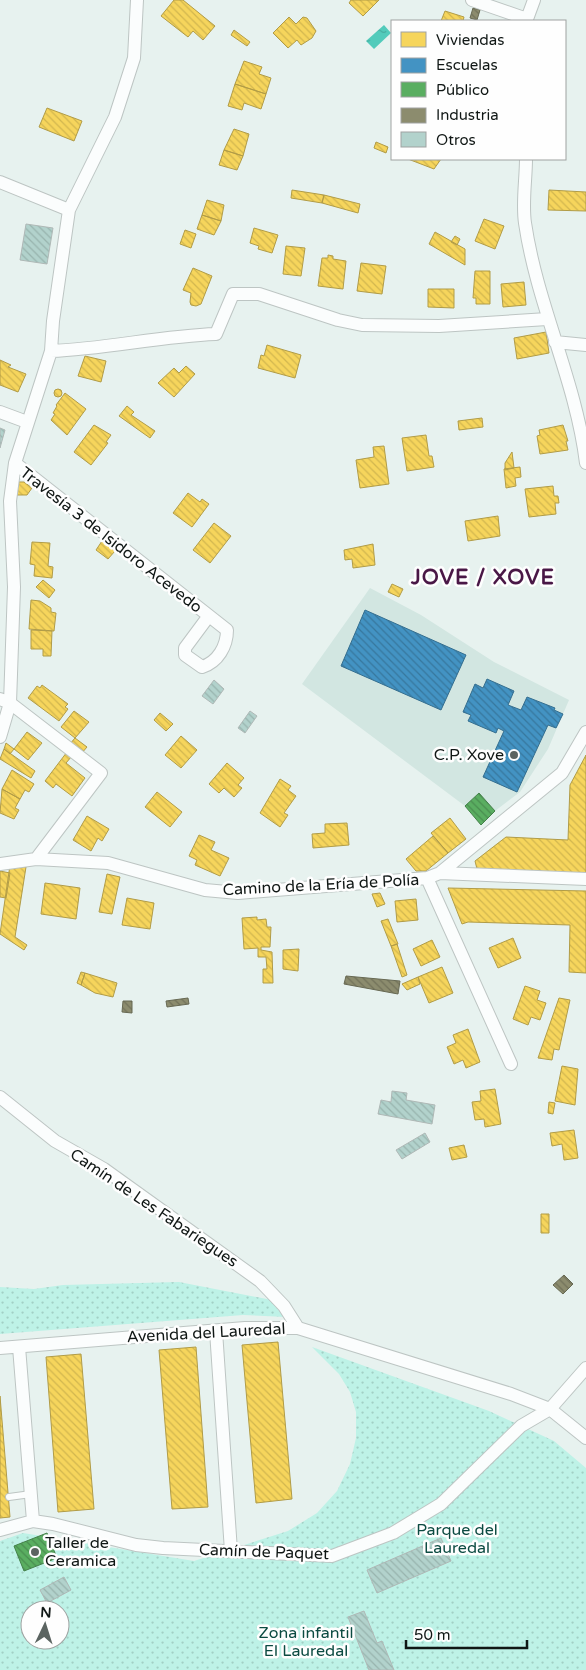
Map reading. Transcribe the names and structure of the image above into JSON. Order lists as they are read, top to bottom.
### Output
{
  "streets": {
    "street": [
      "Travesía 3 de Isidoro Acevedo",
      "Camino de la Ería de Polía",
      "Camín de Les Fabariegues",
      "Avenida del Lauredal",
      "Camín de Paquet"
    ]
  },
  "crossings": [
    ["Camín de Les Fabariegues", "Avenida del Lauredal"],
    ["Avenida del Lauredal", "Camín de Paquet"]
  ],
  "districts": ["JOVE / XOVE"],
  "parks": ["Parque del Lauredal", "Zona infantil El Lauredal"],
  "places": ["C.P. Xove", "Taller de Ceramica"],
  "legend": [
    "Viviendas",
    "Escuelas",
    "Público",
    "Industria",
    "Otros"
  ],
  "scale_bar": "50 m",
  "north": "top"
}
